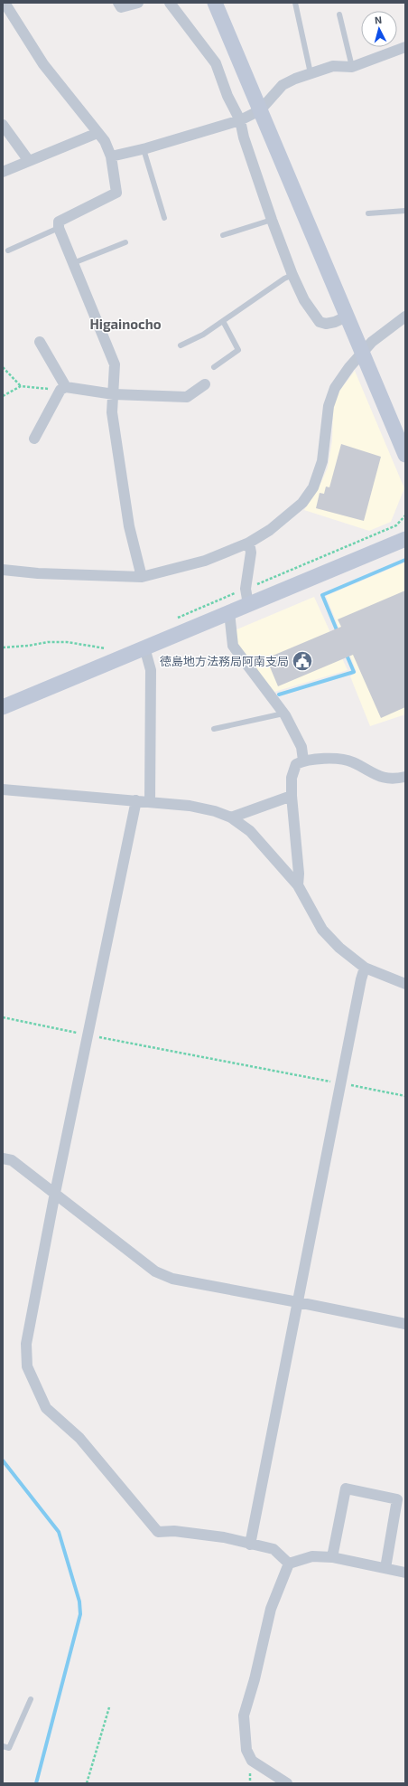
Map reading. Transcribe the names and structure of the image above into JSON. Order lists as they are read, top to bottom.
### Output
{
  "districts": ["Higainocho"],
  "places": {
    "public building": ["徳島地方法務局阿南支局"]
  },
  "north": "top"
}
